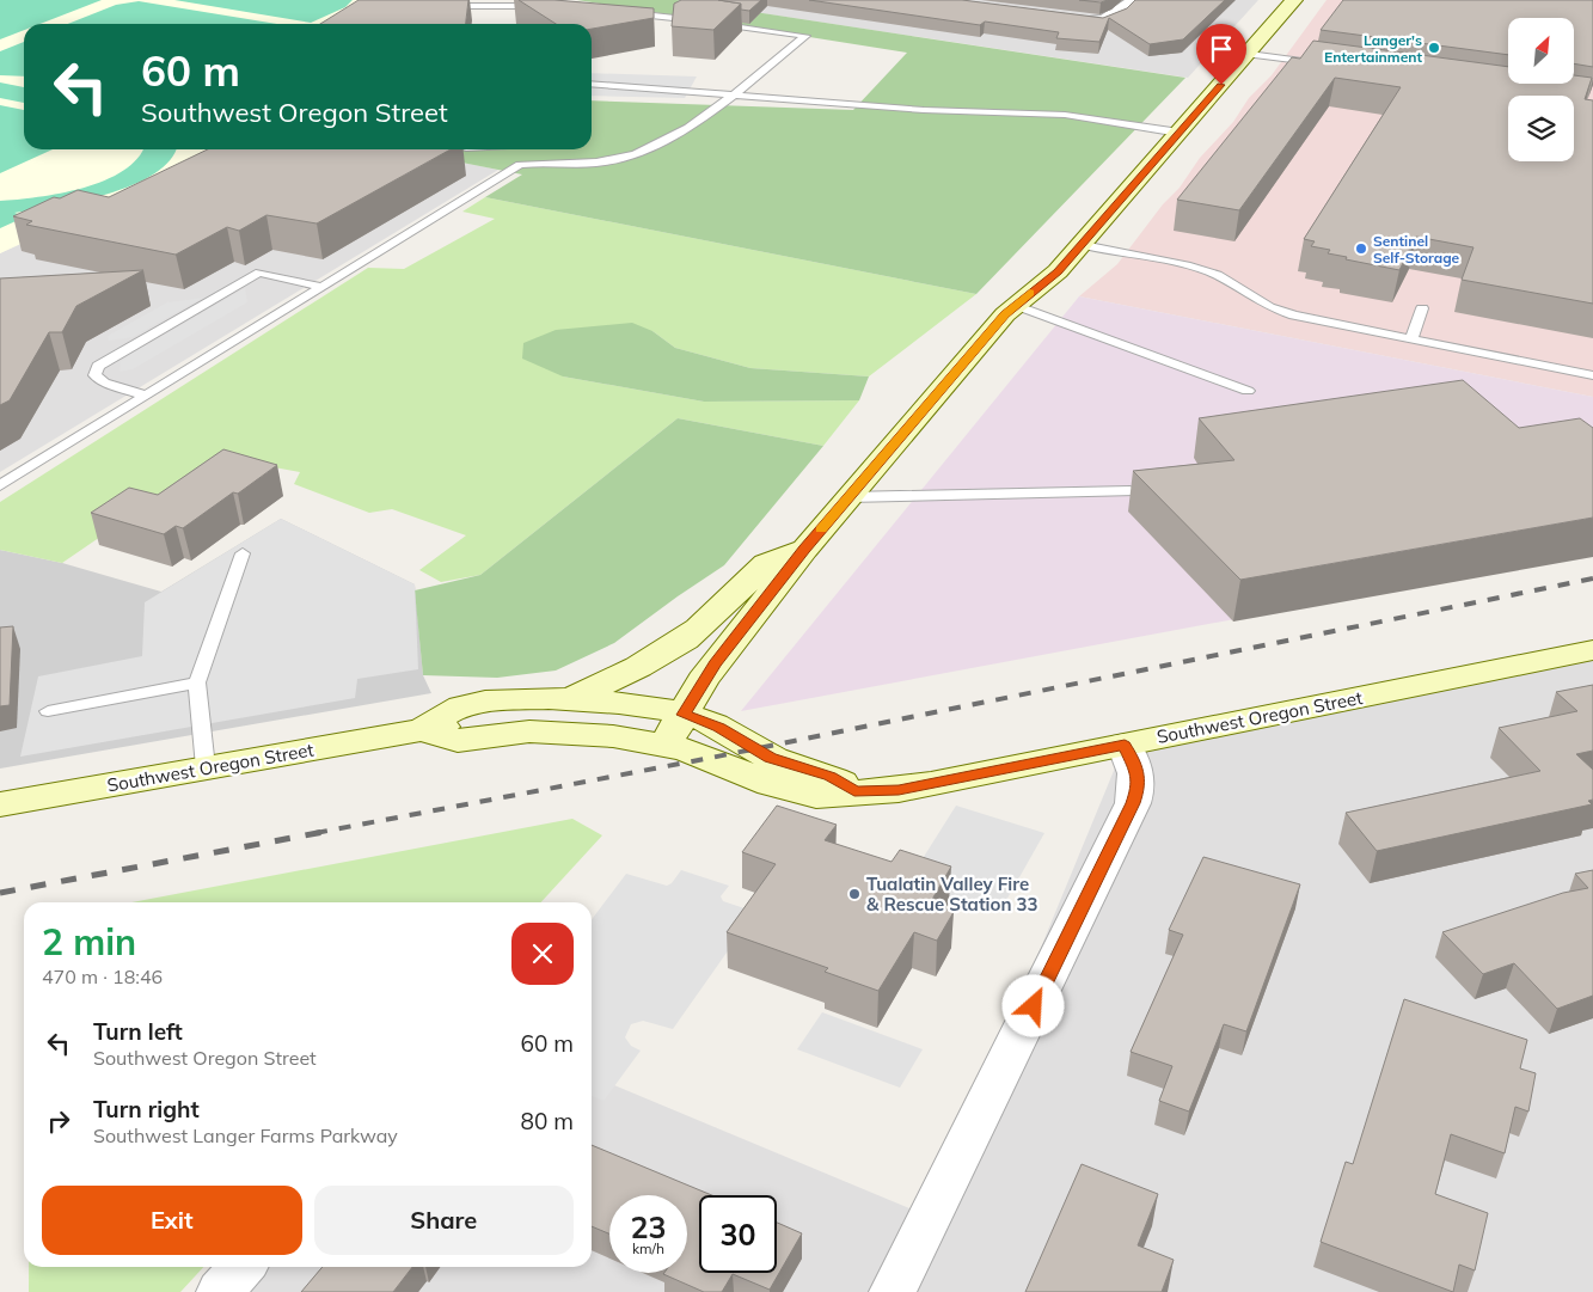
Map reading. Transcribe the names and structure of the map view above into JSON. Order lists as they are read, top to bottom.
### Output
{
  "streets": {
    "main road": ["Southwest Oregon Street"]
  },
  "places": ["Langer's Entertainment", "Sentinel Self-Storage", "Tualatin Valley Fire & Rescue Station 33"],
  "north": "top right",
  "page": {
    "turn": ["60 m", "Southwest Oregon Street"],
    "heading": ["2 min", "470 m · 18:46"],
    "list": [
      {
        "name": "Turn left",
        "note": "Southwest Oregon Street",
        "value": "60 m"
      },
      {
        "name": "Turn right",
        "note": "Southwest Langer Farms Parkway",
        "value": "80 m"
      }
    ],
    "buttons": ["Exit", "Share"],
    "speed": "23 km/h",
    "limit": "30"
  }
}
